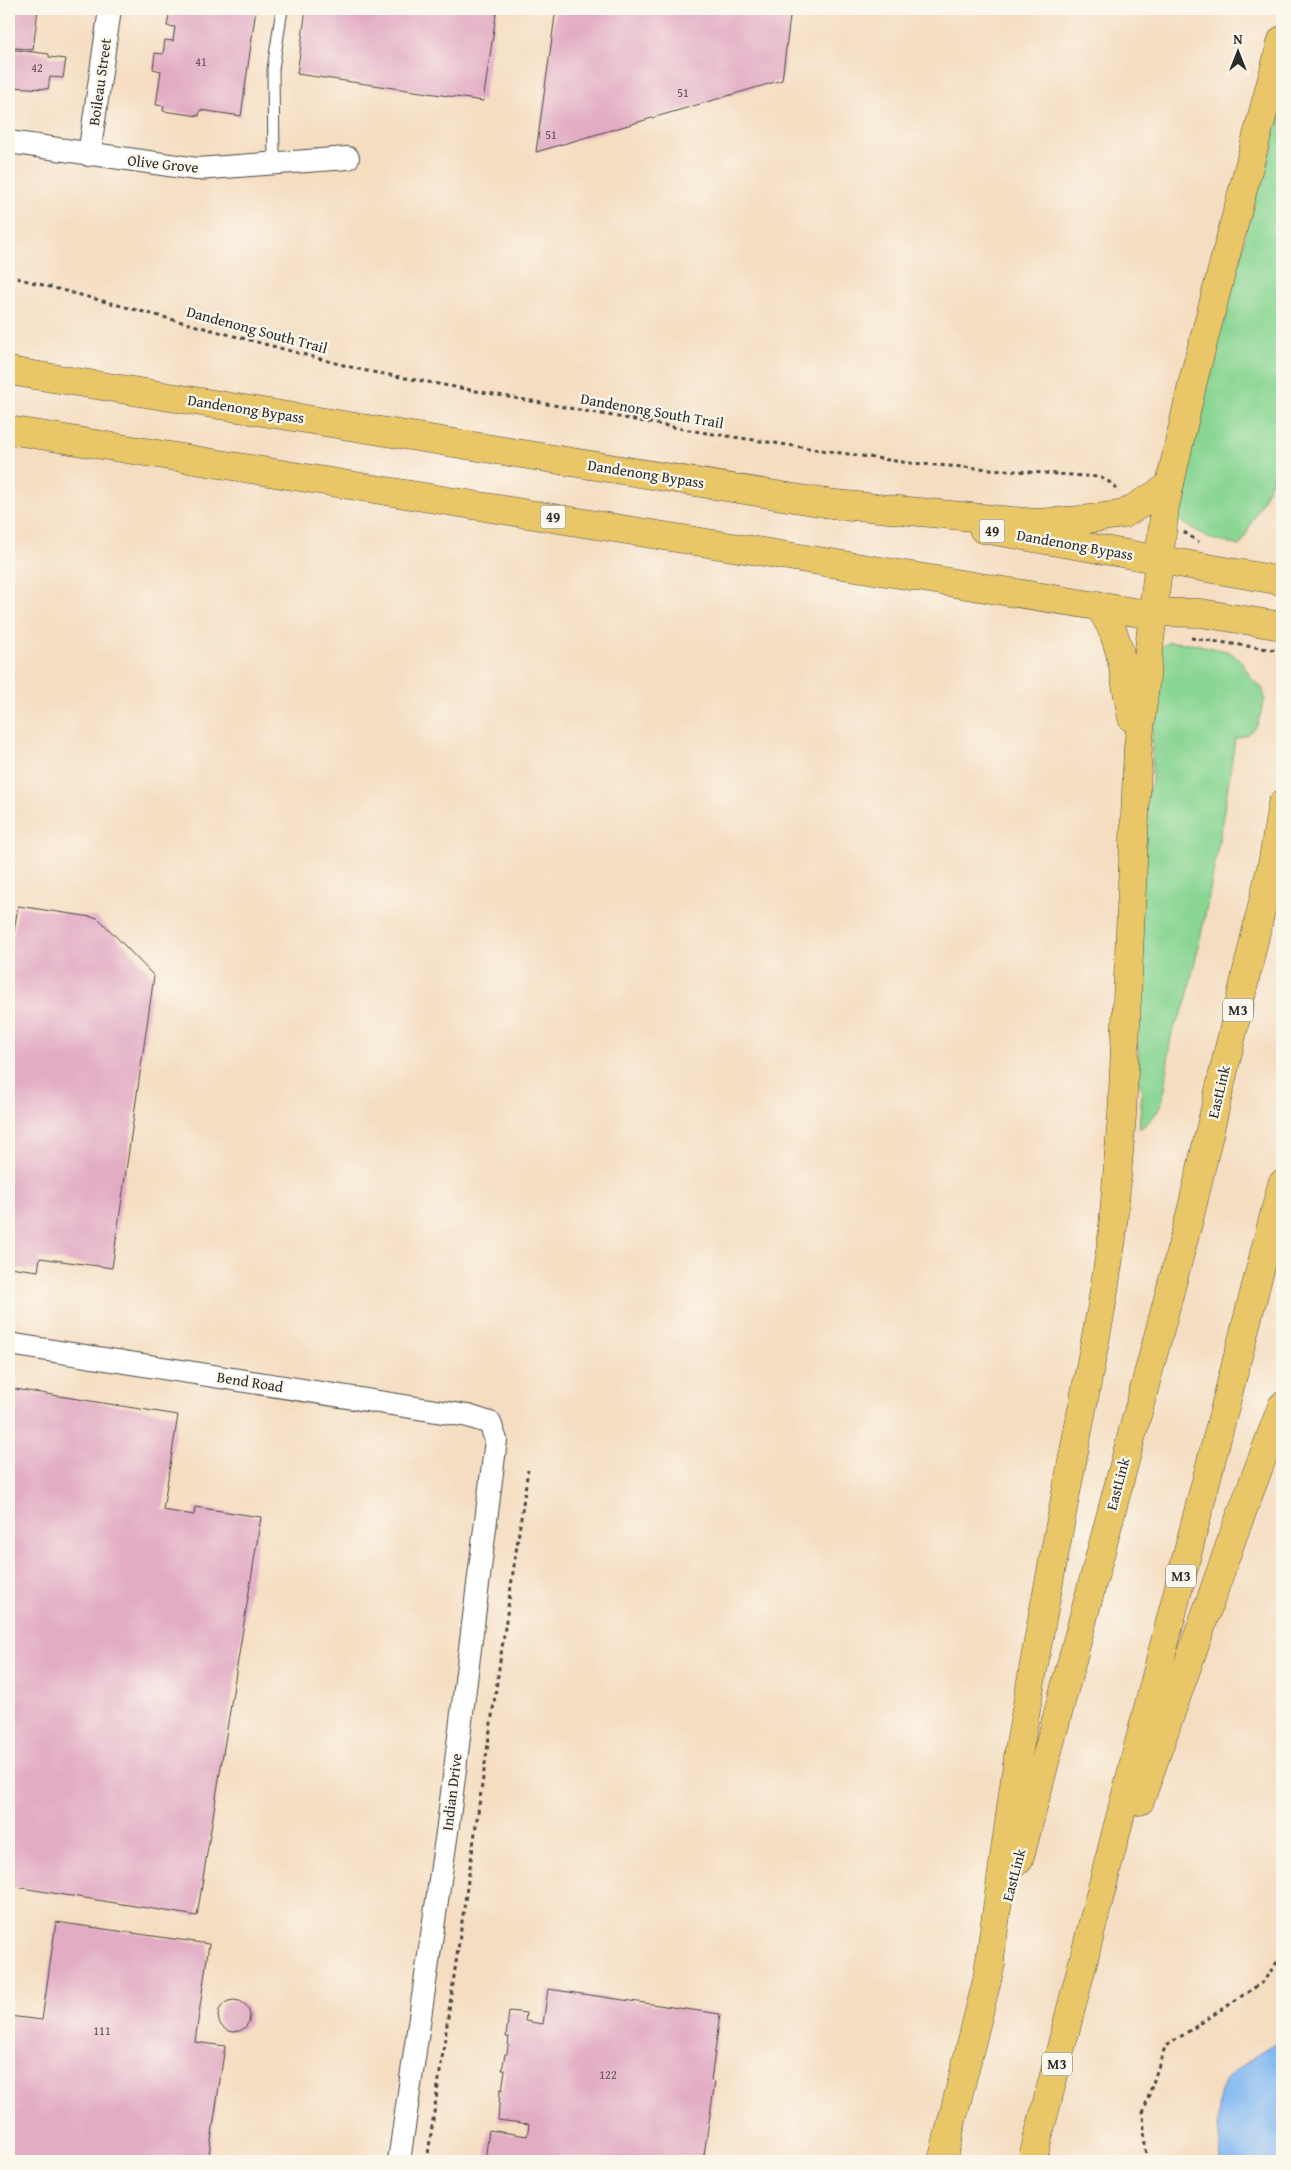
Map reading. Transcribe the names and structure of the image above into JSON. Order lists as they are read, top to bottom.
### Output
{
  "streets": {
    "highway": [
      "Dandenong Bypass",
      "49",
      "M3",
      "EastLink"
    ],
    "street": [
      "Boileau Street",
      "Olive Grove",
      "Bend Road",
      "Indian Drive"
    ],
    "path": ["Dandenong South Trail"]
  },
  "crossings": [
    ["Boileau Street", "Olive Grove"],
    ["Bend Road", "Indian Drive"]
  ],
  "house_numbers": [
    "41",
    "42",
    "51",
    "51",
    "111",
    "122"
  ],
  "north": "top"
}
